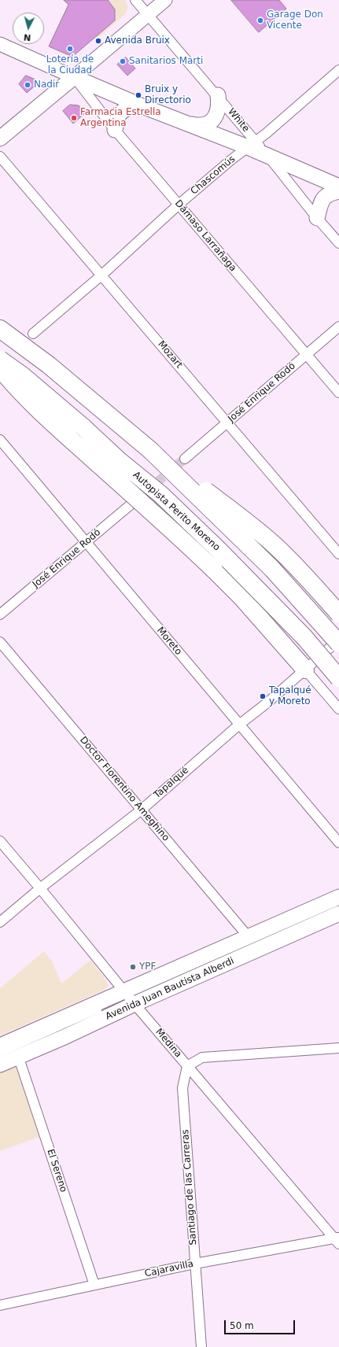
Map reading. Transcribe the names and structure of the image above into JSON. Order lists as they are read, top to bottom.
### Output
{
  "streets": {
    "highway": ["Autopista Perito Moreno"],
    "main road": ["Avenida Juan Bautista Alberdi"],
    "street": [
      "White",
      "Chascomús",
      "Dámaso Larrañaga",
      "Mozart",
      "José Enrique Rodó",
      "Moreto",
      "Tapalqué",
      "Doctor Florentino Ameghino",
      "Medina",
      "El Sereno",
      "Santiago de las Carreras",
      "Cajaravilla"
    ]
  },
  "crossings": [
    ["White", "Chascomús"],
    ["Chascomús", "Dámaso Larrañaga"],
    ["Chascomús", "Mozart"],
    ["Dámaso Larrañaga", "José Enrique Rodó"],
    ["Mozart", "José Enrique Rodó"],
    ["José Enrique Rodó", "Moreto"],
    ["Moreto", "Tapalqué"],
    ["Tapalqué", "Doctor Florentino Ameghino"],
    ["Tapalqué", "Medina"],
    ["Doctor Florentino Ameghino", "Avenida Juan Bautista Alberdi"],
    ["Avenida Juan Bautista Alberdi", "Medina"],
    ["Avenida Juan Bautista Alberdi", "El Sereno"],
    ["Medina", "Santiago de las Carreras"],
    ["Medina", "Cajaravilla"],
    ["El Sereno", "Cajaravilla"],
    ["Santiago de las Carreras", "Cajaravilla"]
  ],
  "places": [
    "Garage Don Vicente",
    "Avenida Bruix",
    "Lotería de la Ciudad",
    "Sanitarios Marti",
    "Nadir",
    "Bruix y Directorio",
    "Farmacia Estrella Argentina",
    "Tapalqué y Moreto",
    "YPF"
  ],
  "scale_bar": "50 m",
  "north": "bottom"
}
